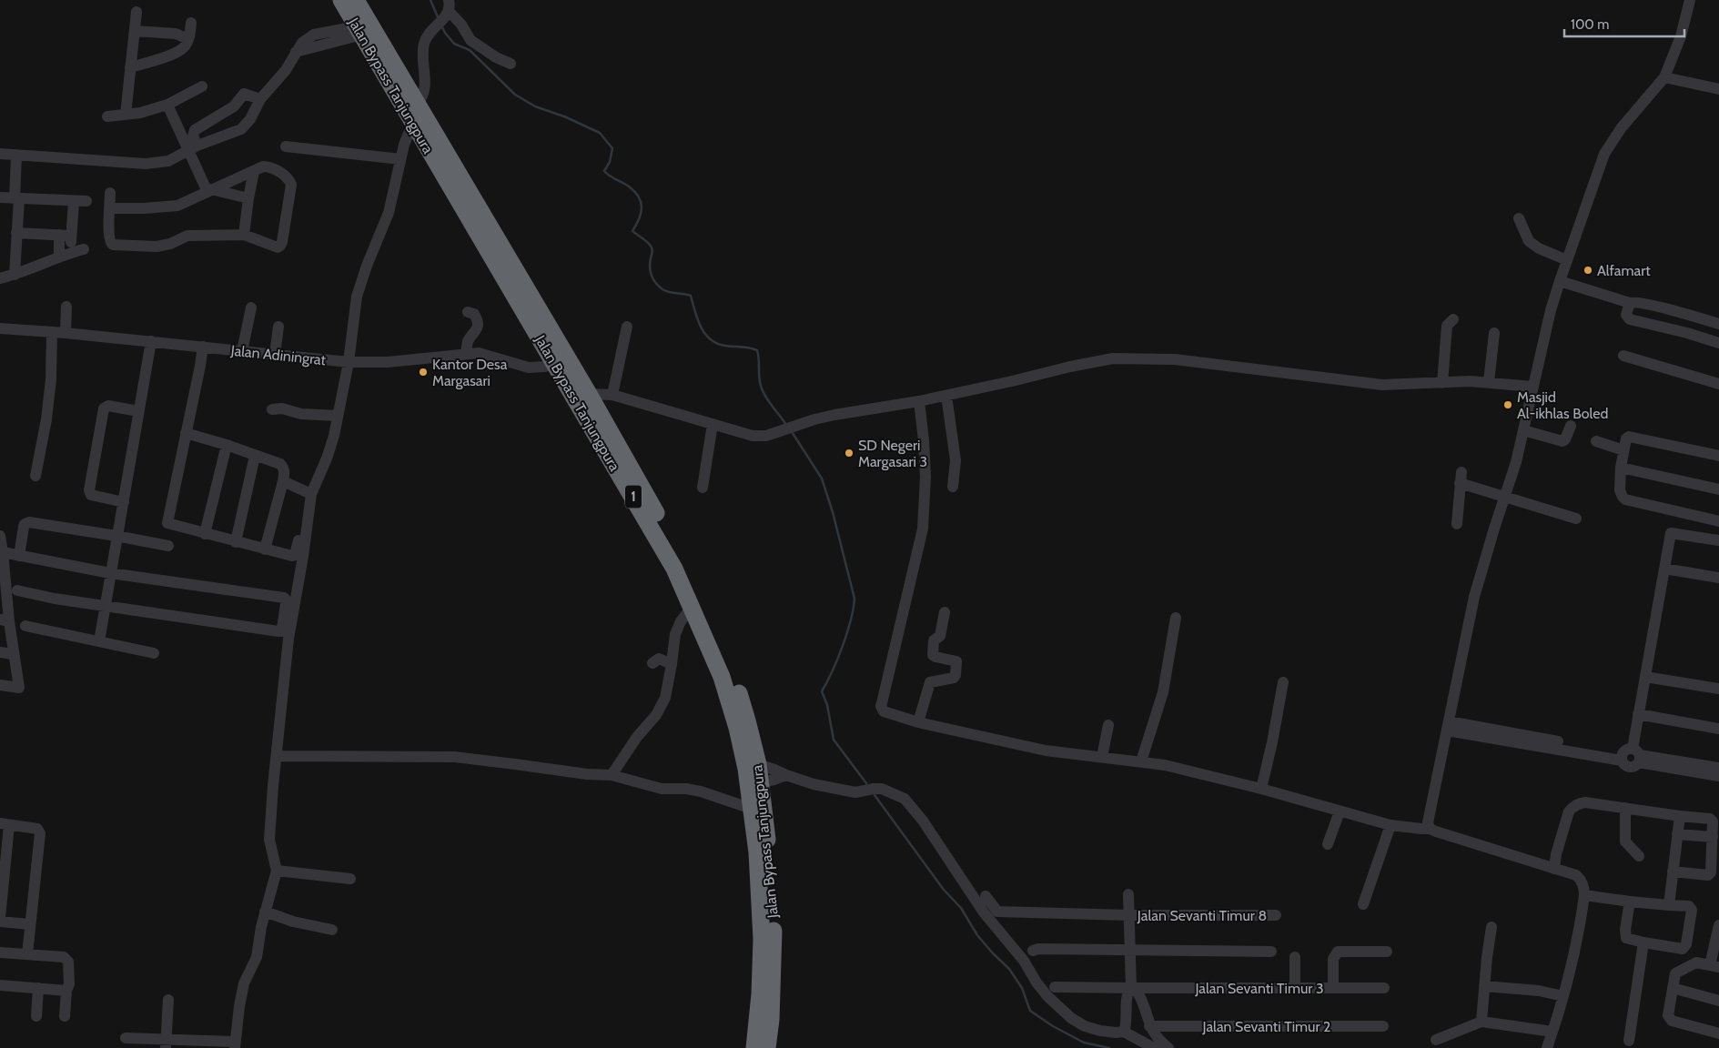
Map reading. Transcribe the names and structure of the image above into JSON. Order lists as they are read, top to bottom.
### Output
{
  "streets": {
    "highway": ["Jalan Bypass Tanjungpura", "1"],
    "street": [
      "Jalan Adiningrat",
      "Jalan Sevanti Timur 8",
      "Jalan Sevanti Timur 3",
      "Jalan Sevanti Timur 2"
    ]
  },
  "crossings": [
    ["Jalan Bypass Tanjungpura", "Jalan Adiningrat"]
  ],
  "places": [
    "Alfamart",
    "Kantor Desa Margasari",
    "Masjid Al-ikhlas Boled",
    "SD Negeri Margasari 3"
  ],
  "scale_bar": "100 m"
}
